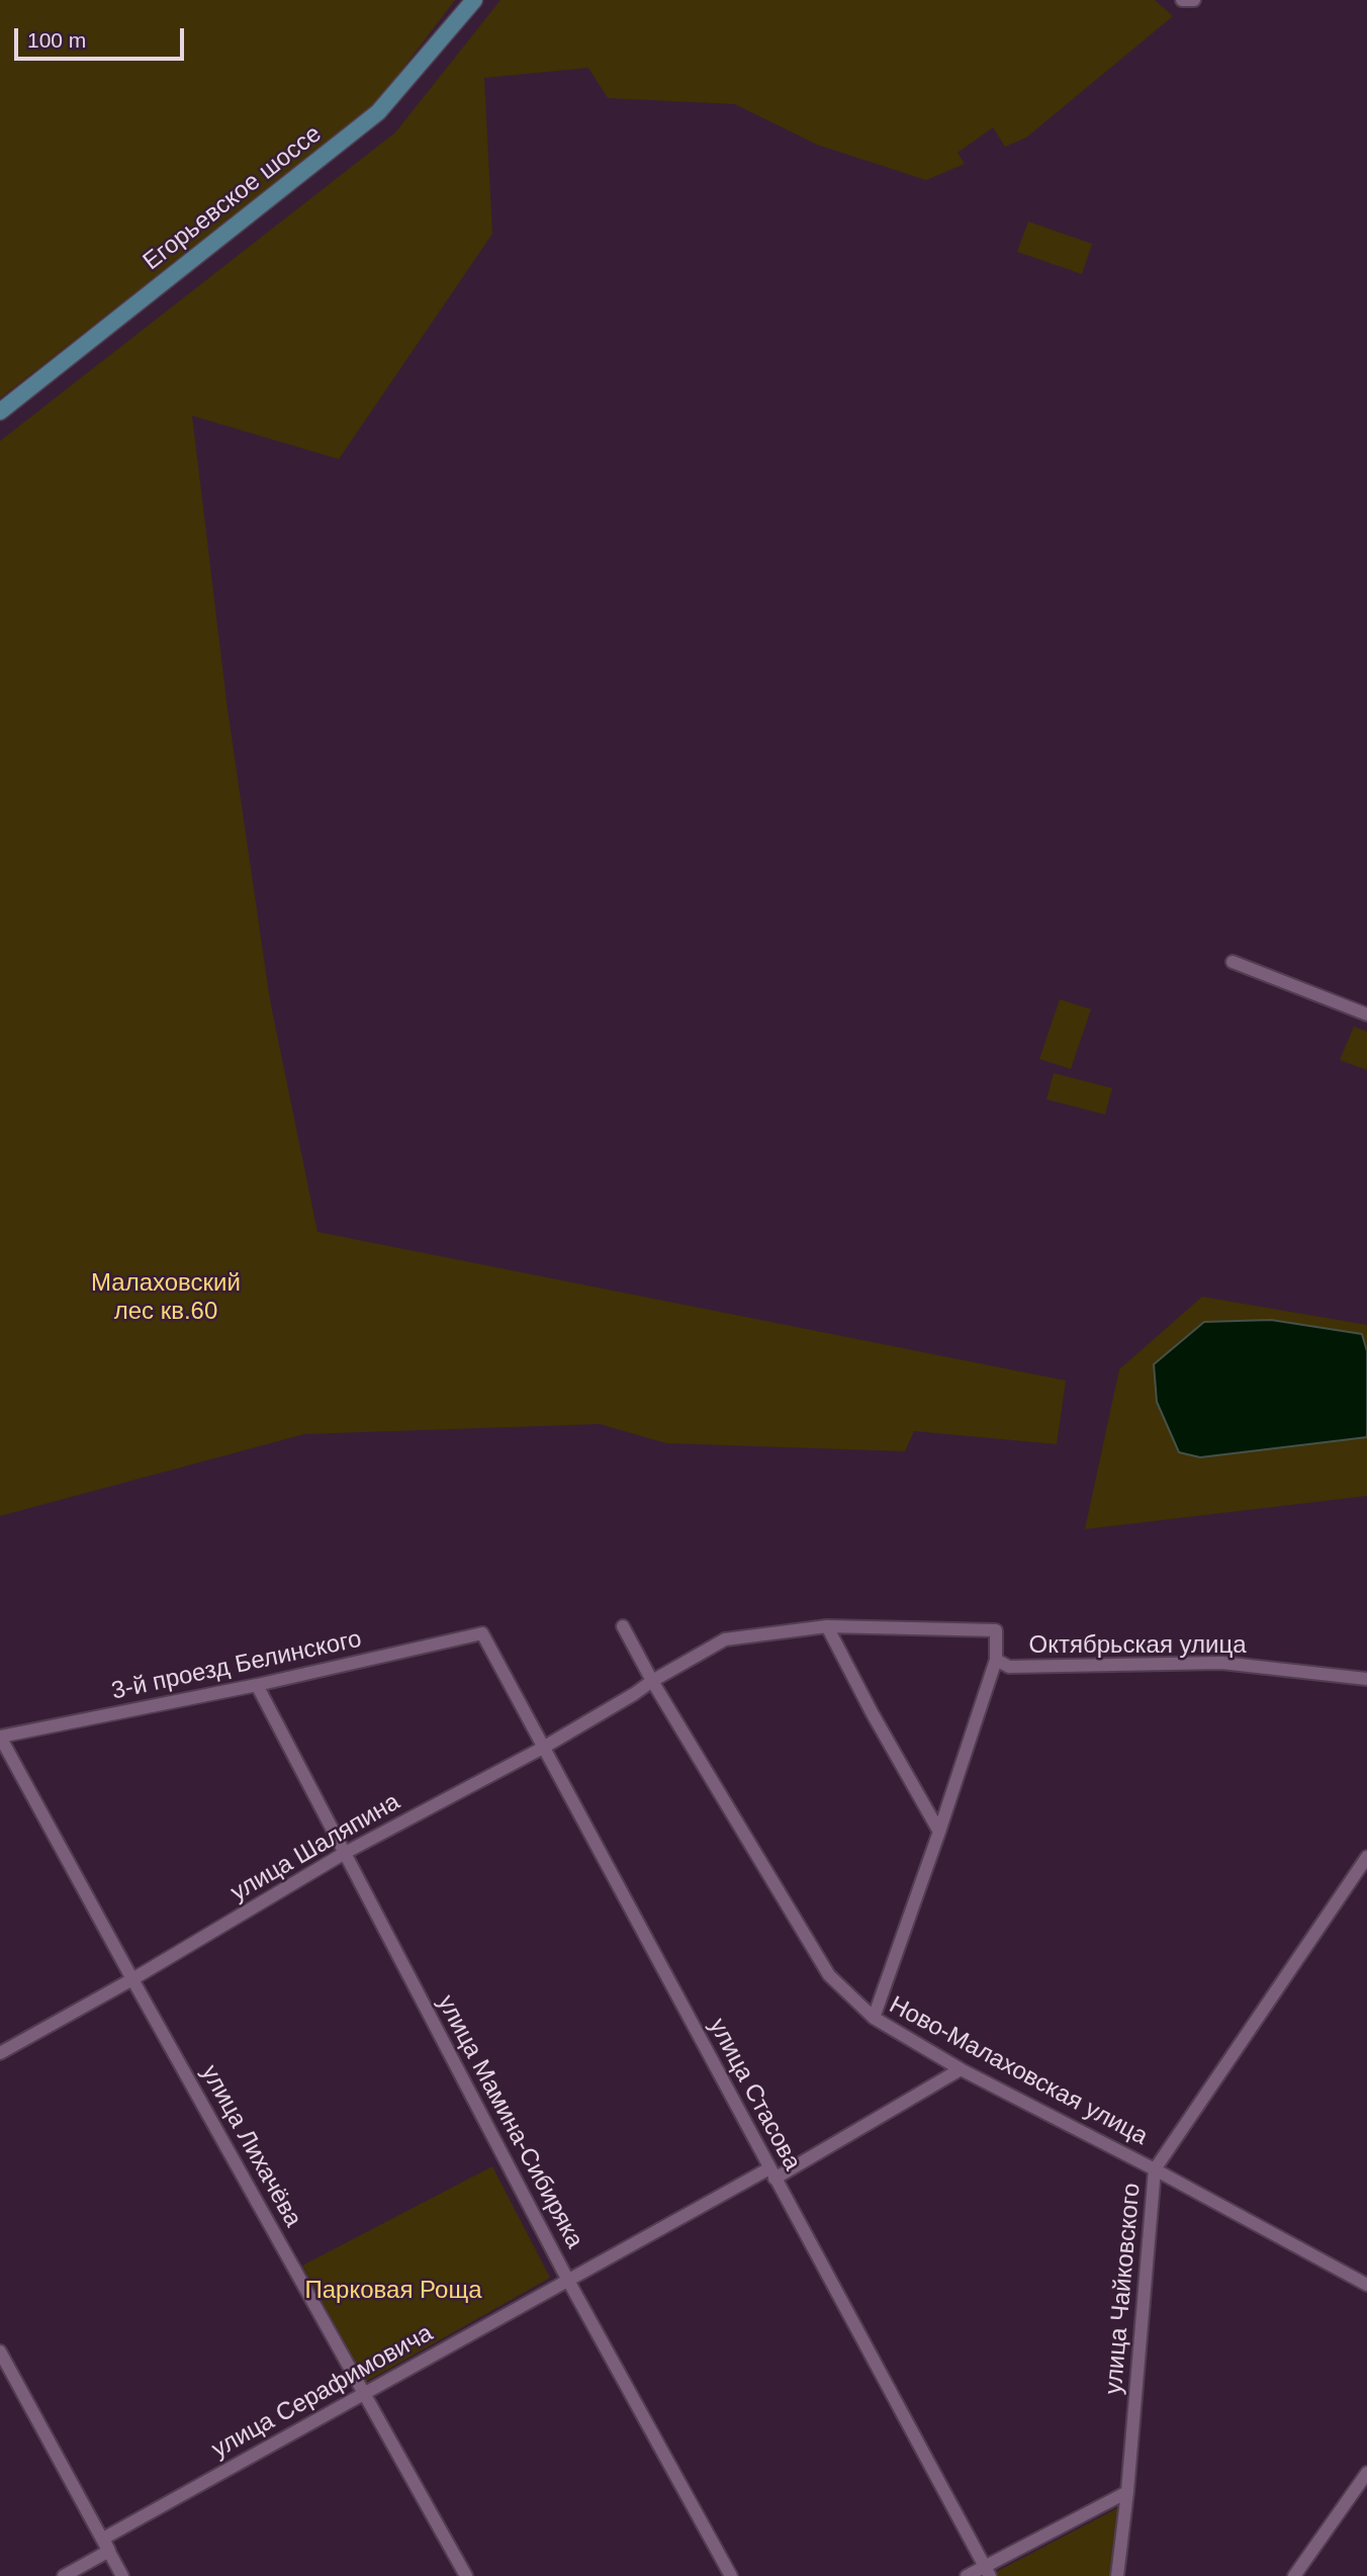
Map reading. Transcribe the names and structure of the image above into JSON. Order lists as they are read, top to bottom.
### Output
{
  "streets": {
    "main road": ["Егорьевское шоссе"],
    "street": [
      "Октябрьская улица",
      "3-й проезд Белинского",
      "улица Шаляпина",
      "Ново-Малаховская улица",
      "улица Стасова",
      "улица Мамина-Сибиряка",
      "улица Лихачёва",
      "улица Чайковского",
      "улица Серафимовича"
    ]
  },
  "crossings": [
    ["Октябрьская улица", "улица Шаляпина"],
    ["Октябрьская улица", "Ново-Малаховская улица"],
    ["3-й проезд Белинского", "улица Стасова"],
    ["3-й проезд Белинского", "улица Мамина-Сибиряка"],
    ["3-й проезд Белинского", "улица Лихачёва"],
    ["улица Шаляпина", "Ново-Малаховская улица"],
    ["улица Шаляпина", "улица Стасова"],
    ["улица Шаляпина", "улица Мамина-Сибиряка"],
    ["улица Шаляпина", "улица Лихачёва"],
    ["Ново-Малаховская улица", "улица Чайковского"],
    ["Ново-Малаховская улица", "улица Серафимовича"],
    ["улица Стасова", "улица Серафимовича"],
    ["улица Мамина-Сибиряка", "улица Серафимовича"],
    ["улица Лихачёва", "улица Серафимовича"]
  ],
  "parks": ["Малаховский лес кв.60", "Парковая Роща"],
  "scale_bar": "100 m"
}
